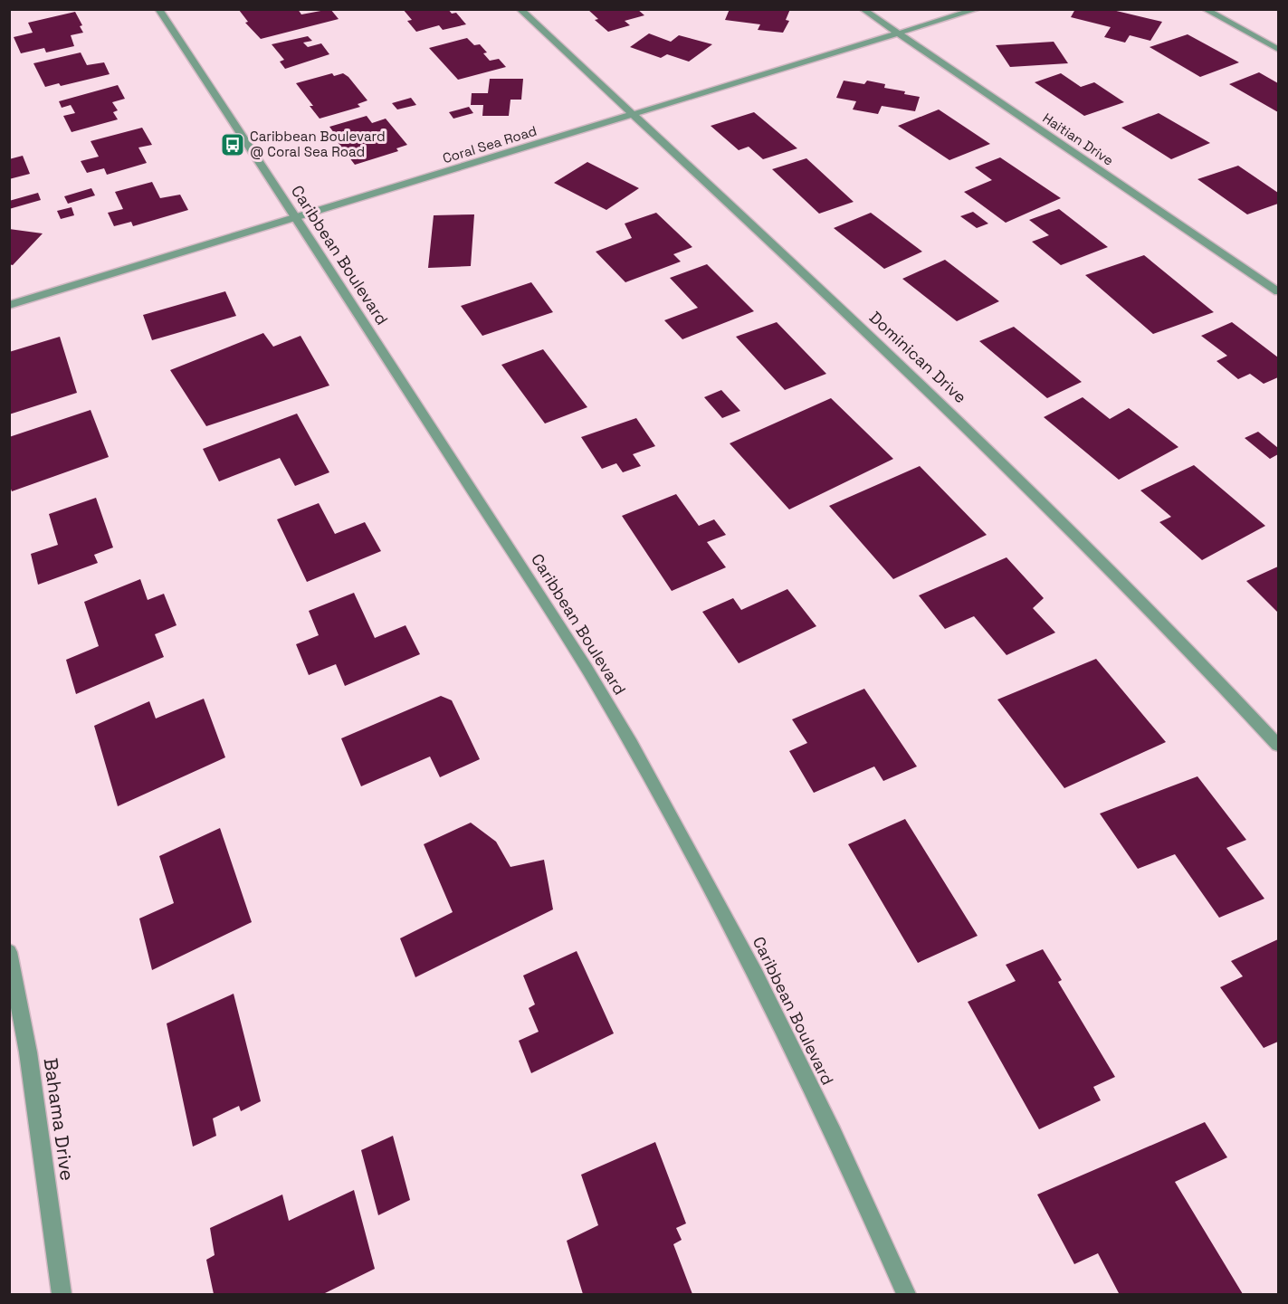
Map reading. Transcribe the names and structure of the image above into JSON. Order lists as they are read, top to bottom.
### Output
{
  "streets": {
    "street": [
      "Haitian Drive",
      "Coral Sea Road",
      "Caribbean Boulevard",
      "Dominican Drive",
      "Bahama Drive"
    ]
  },
  "crossings": [
    ["Haitian Drive", "Coral Sea Road"],
    ["Coral Sea Road", "Caribbean Boulevard"],
    ["Coral Sea Road", "Dominican Drive"]
  ],
  "places": {
    "bus stop": ["Caribbean Boulevard @ Coral Sea Road"]
  }
}
